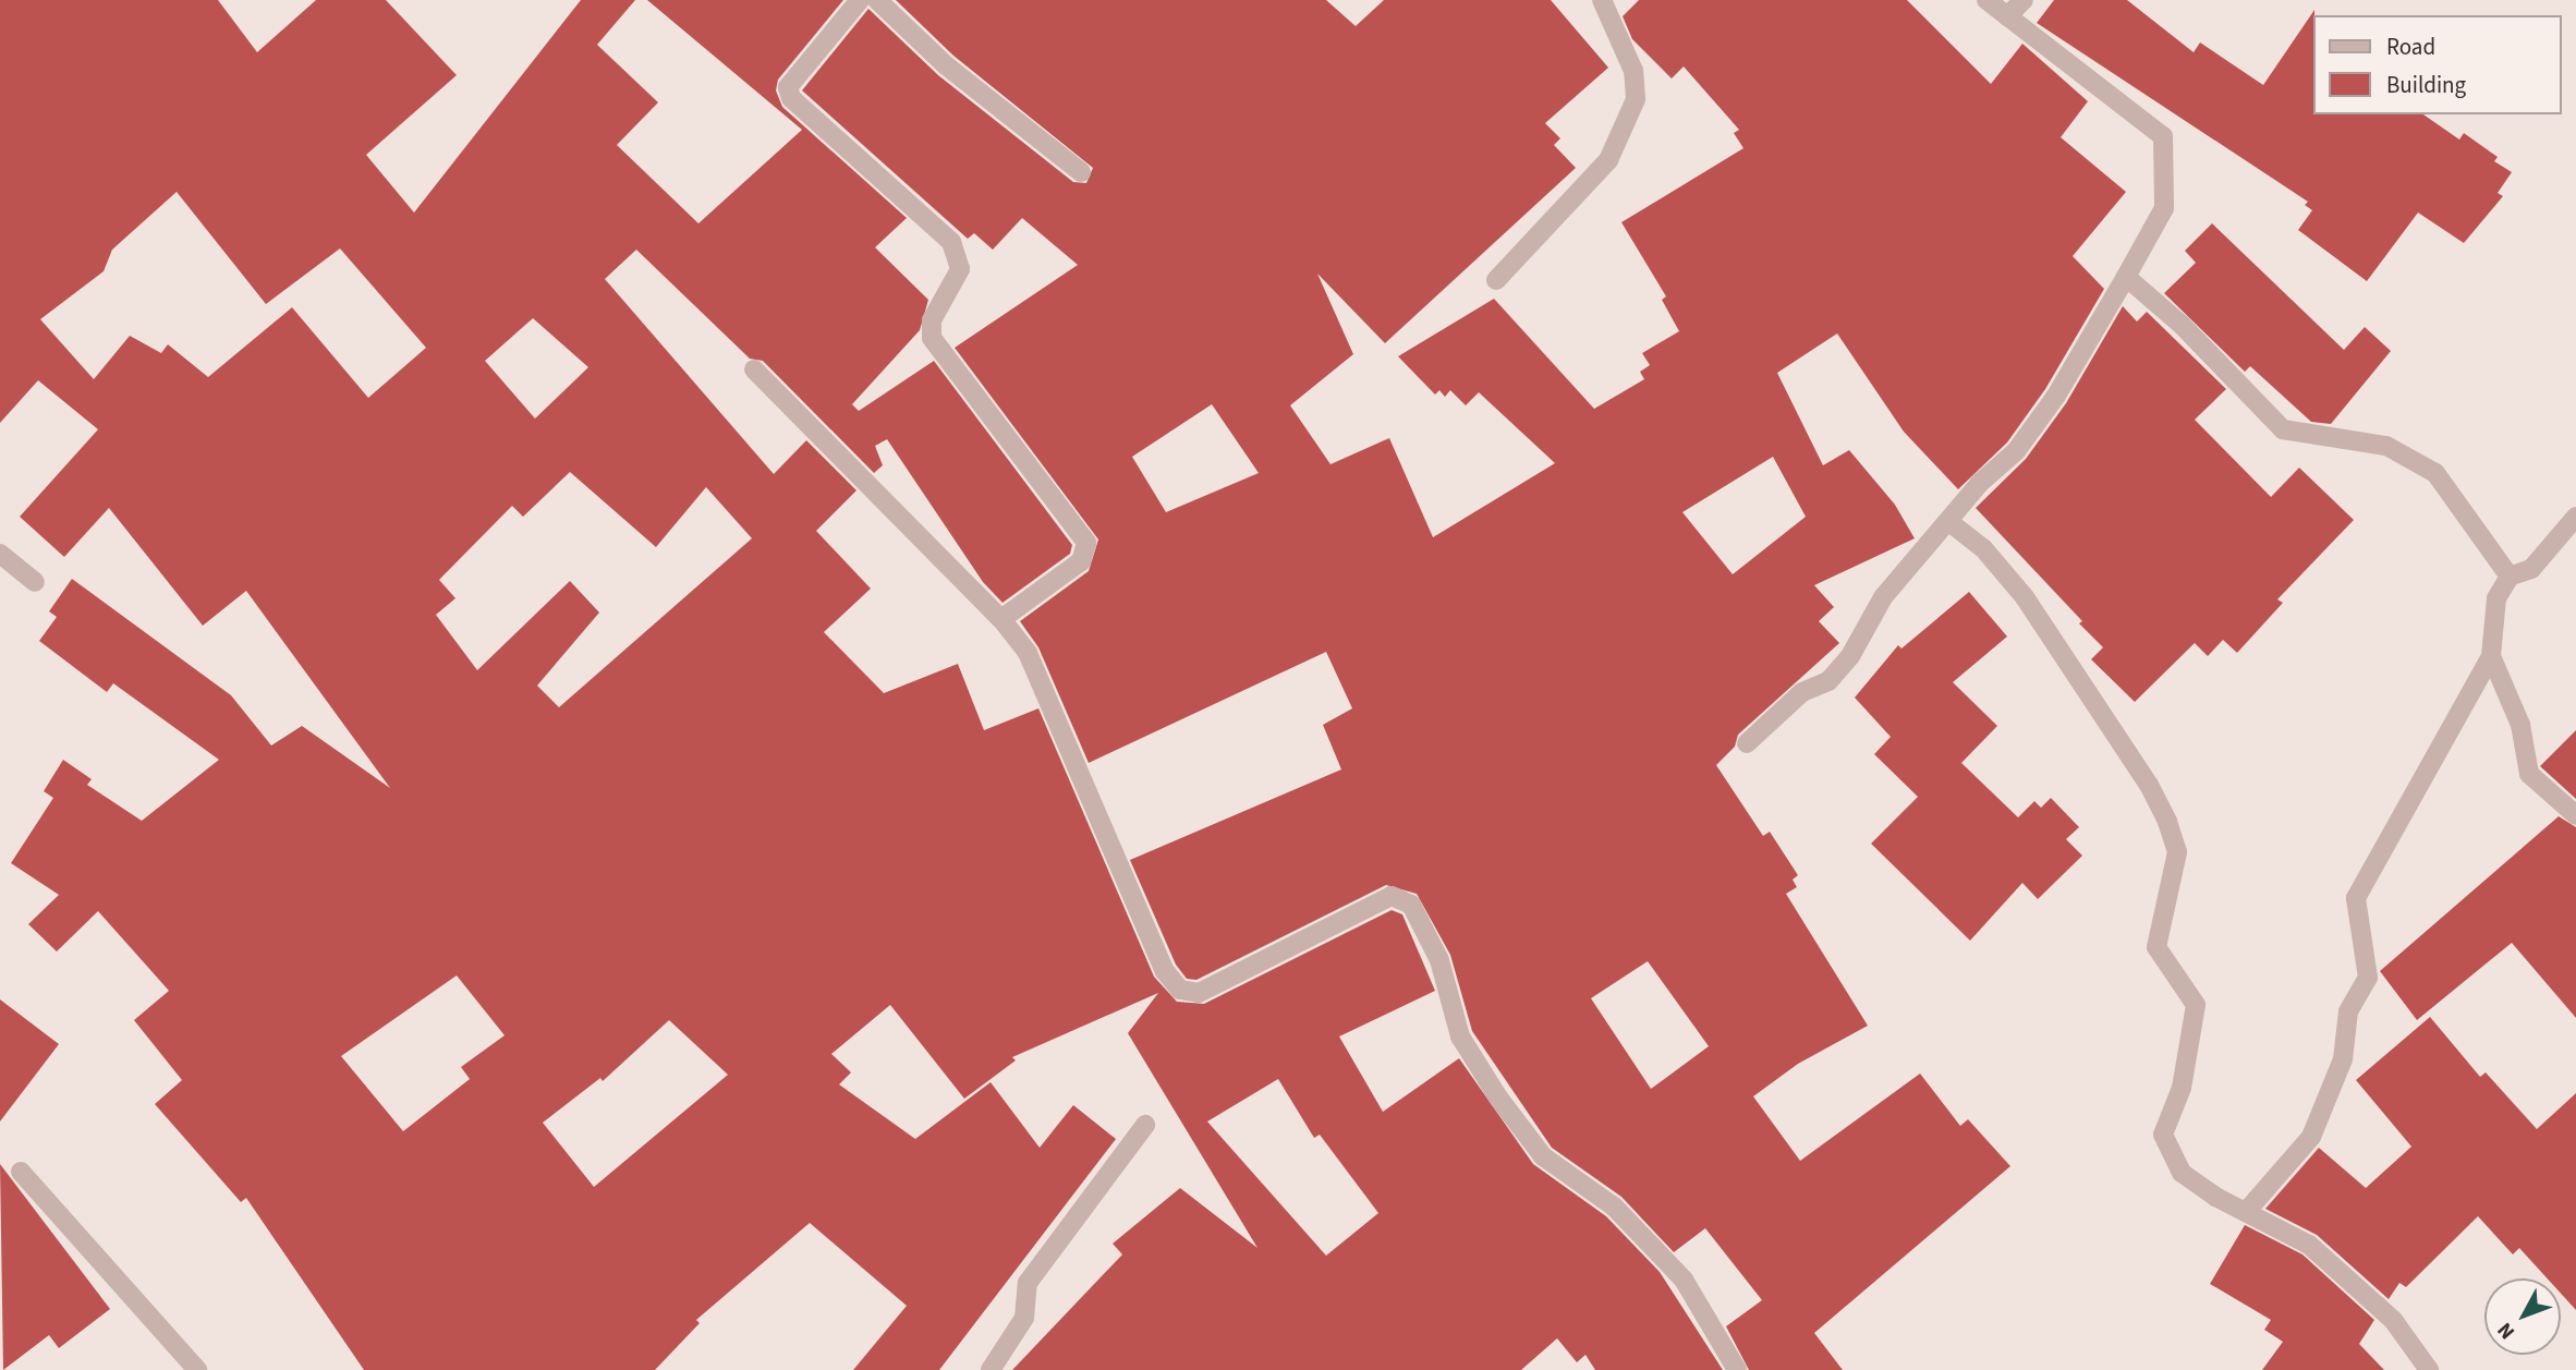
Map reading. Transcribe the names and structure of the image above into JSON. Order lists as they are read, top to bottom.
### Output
{
  "legend": ["Road", "Building"],
  "north": "bottom left"
}
